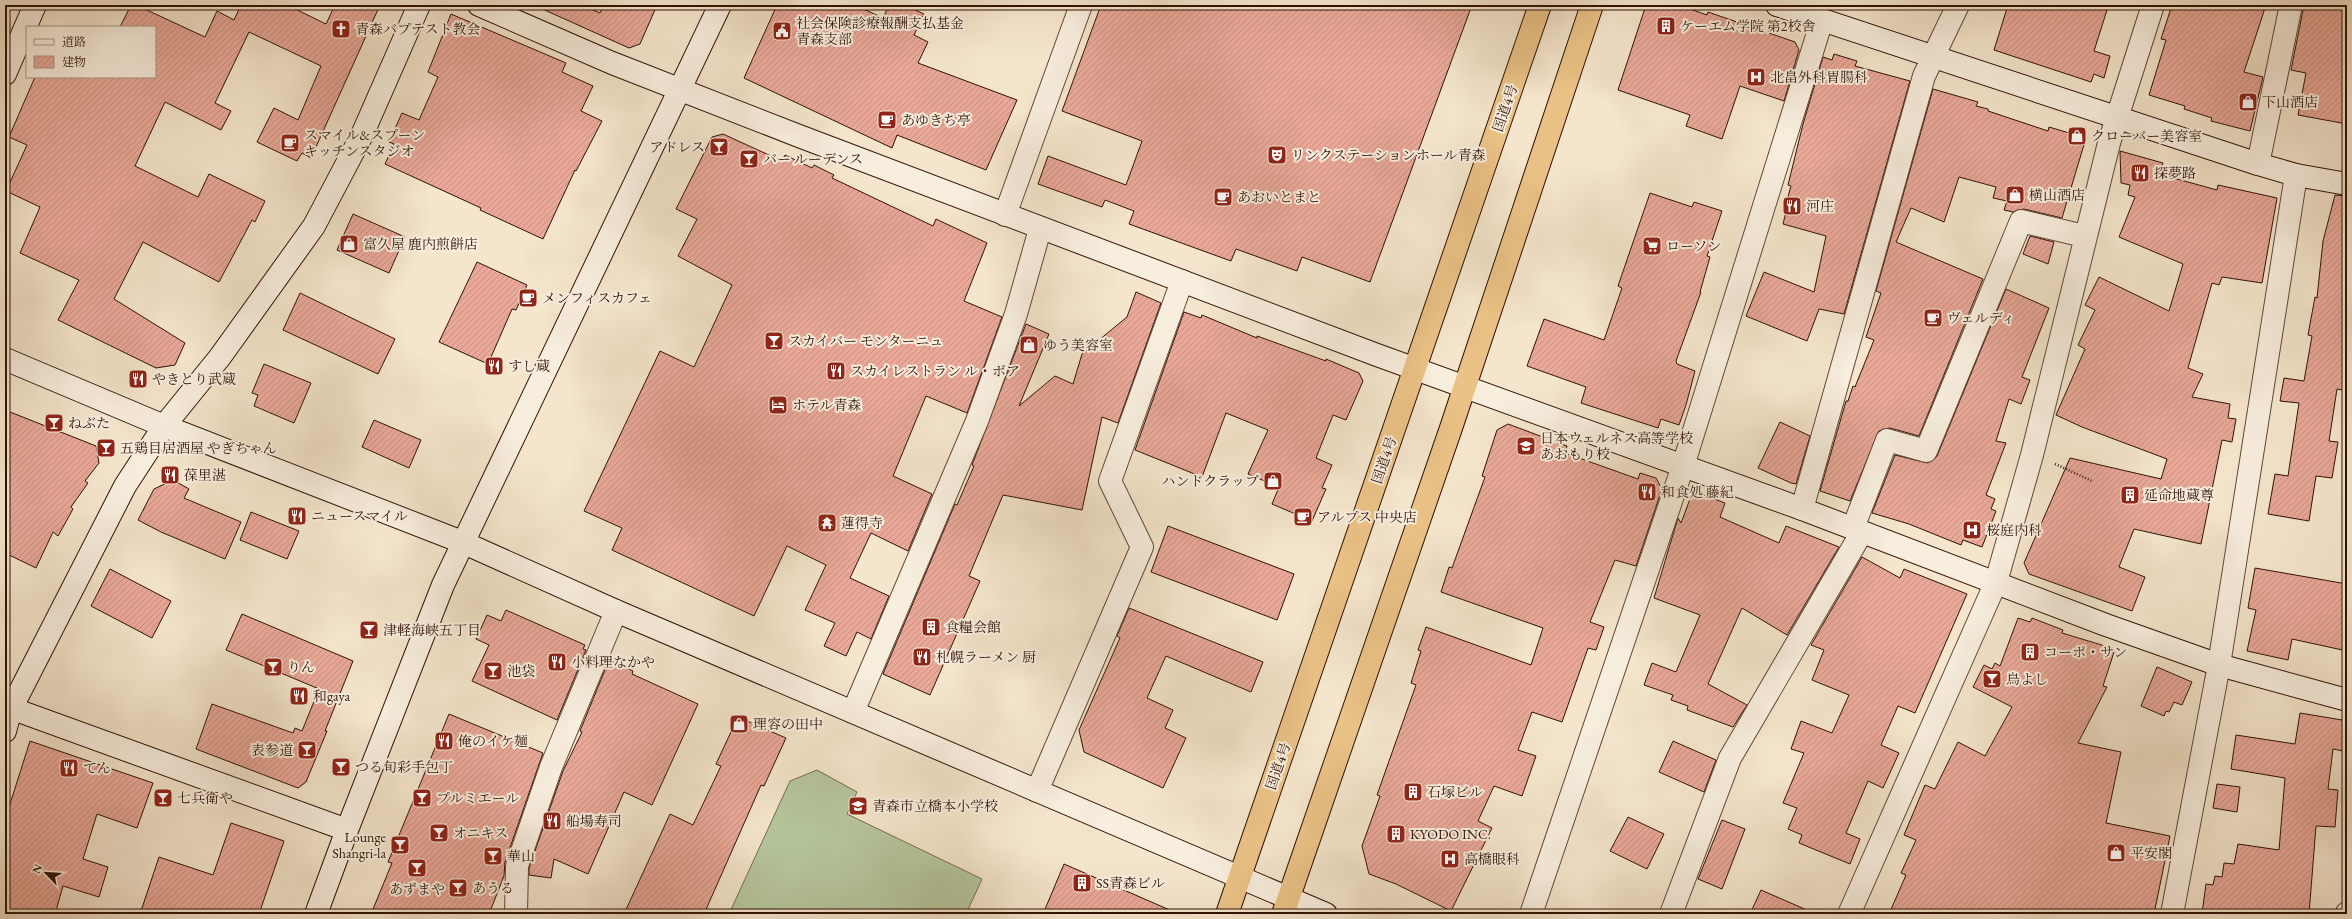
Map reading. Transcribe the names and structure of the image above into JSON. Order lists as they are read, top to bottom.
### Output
{
  "streets": {
    "highway": ["国道4号"]
  },
  "places": {
    "building": [
      "ケーエム学院 第2校舎",
      "延命地蔵尊",
      "食糧会館",
      "コーポ・サン",
      "石塚ビル",
      "KYODO INC.",
      "SS青森ビル"
    ],
    "church": ["青森バプテスト教会"],
    "public building": ["社会保険診療報酬支払基金 青森支部"],
    "hospital": ["北畠外科胃腸科", "桜庭内科", "高橋眼科"],
    "shop": [
      "下山酒店",
      "クローバー美容室",
      "横山酒店",
      "富久屋 鹿内煎餅店",
      "ゆう美容室",
      "ハンドクラップ",
      "理容の田中",
      "平安閣"
    ],
    "cafe": [
      "あゆきち亭",
      "スマイル&スプーン キッチンスタジオ",
      "あおいとまと",
      "メンフィスカフェ",
      "ヴェルディ",
      "アルプス 中央店"
    ],
    "bar": [
      "アドレス",
      "バー ルーデンス",
      "スカイバー モンターニュ",
      "ねぶた",
      "五鶏目居酒屋 やぎちゃん",
      "津軽海峡五丁目",
      "りん",
      "池袋",
      "鳥よし",
      "表参道",
      "つる旬彩手包丁",
      "七兵衛や",
      "プルミエール",
      "オニキス",
      "Lounge Shangri-la",
      "華山",
      "あずまや",
      "あうる"
    ],
    "theatre": ["リンクステーションホール青森"],
    "restaurant": [
      "探夢路",
      "河庄",
      "すし蔵",
      "スカイレストラン ル・ボア",
      "やきとり武蔵",
      "葆里湛",
      "和食処 藤紀",
      "ニュースマイル",
      "札幌ラーメン 厨",
      "小料理なかや",
      "和gaya",
      "俺のイケ麺",
      "てん",
      "船場寿司"
    ],
    "supermarket": ["ローソン"],
    "hotel": ["ホテル青森"],
    "school or university": ["日本ウェルネス高等学校 あおもり校", "青森市立橋本小学校"],
    "temple": ["蓮得寺"]
  },
  "legend": ["道路", "建物"],
  "north": "top left"
}
